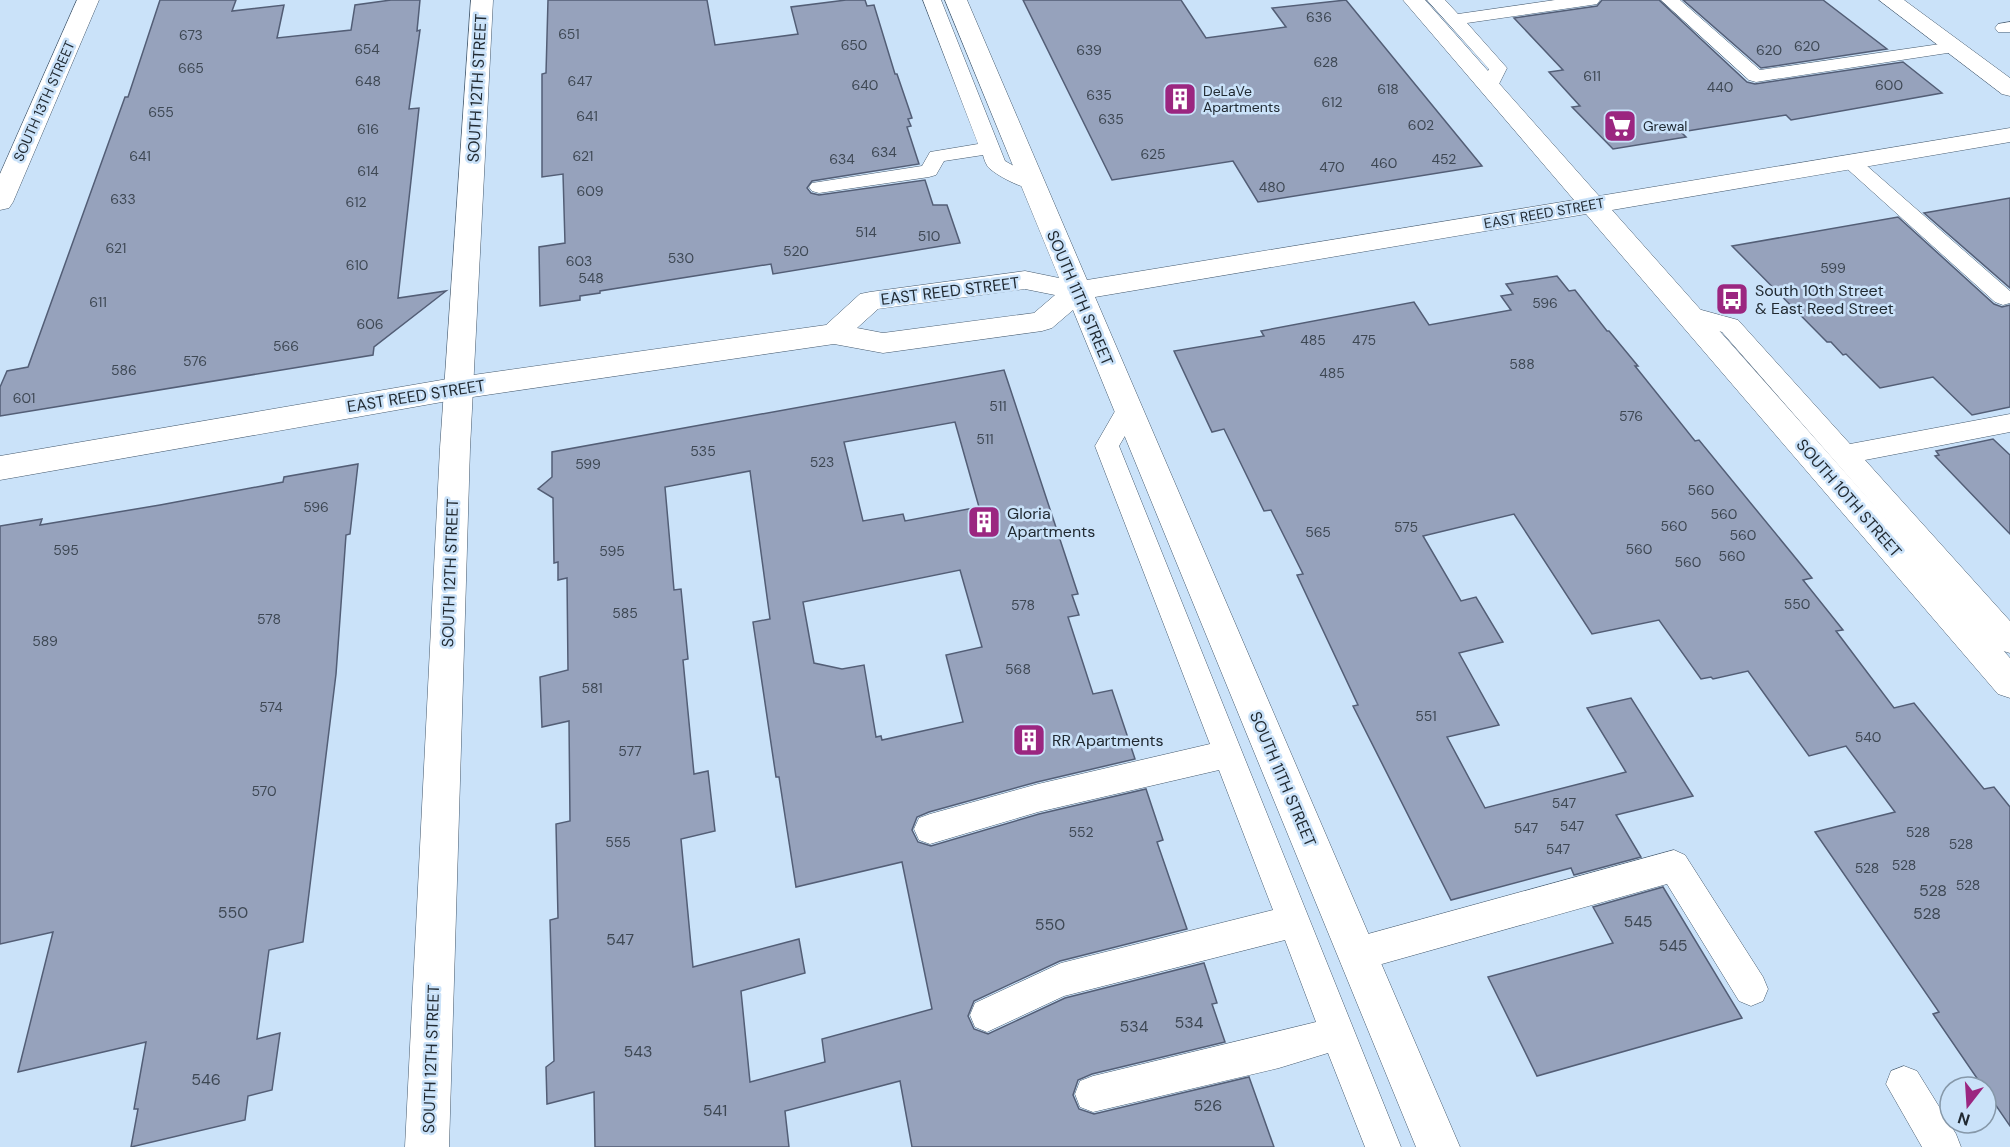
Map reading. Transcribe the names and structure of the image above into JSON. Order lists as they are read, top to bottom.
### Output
{
  "streets": {
    "street": [
      "SOUTH 12TH STREET",
      "SOUTH 13TH STREET",
      "EAST REED STREET",
      "SOUTH 11TH STREET",
      "SOUTH 10TH STREET"
    ]
  },
  "crossings": [
    ["SOUTH 12TH STREET", "EAST REED STREET"],
    ["EAST REED STREET", "SOUTH 11TH STREET"],
    ["EAST REED STREET", "SOUTH 10TH STREET"]
  ],
  "places": {
    "building": ["DeLaVe Apartments", "Gloria Apartments", "RR Apartments"],
    "supermarket": ["Grewal"],
    "bus stop": ["South 10th Street & East Reed Street"]
  },
  "house_numbers": [
    "636",
    "651",
    "673",
    "650",
    "620",
    "654",
    "639",
    "620",
    "628",
    "665",
    "611",
    "648",
    "647",
    "640",
    "600",
    "440",
    "618",
    "635",
    "612",
    "655",
    "641",
    "635",
    "602",
    "616",
    "634",
    "625",
    "641",
    "621",
    "634",
    "452",
    "460",
    "470",
    "614",
    "480",
    "609",
    "633",
    "612",
    "514",
    "510",
    "621",
    "520",
    "530",
    "603",
    "610",
    "599",
    "548",
    "611",
    "596",
    "606",
    "485",
    "475",
    "566",
    "576",
    "588",
    "586",
    "485",
    "601",
    "511",
    "576",
    "511",
    "535",
    "523",
    "599",
    "560",
    "596",
    "560",
    "560",
    "575",
    "565",
    "560",
    "560",
    "595",
    "595",
    "560",
    "560",
    "550",
    "578",
    "585",
    "578",
    "589",
    "568",
    "581",
    "574",
    "551",
    "540",
    "577",
    "570",
    "547",
    "547",
    "547",
    "552",
    "528",
    "555",
    "528",
    "547",
    "528",
    "528",
    "528",
    "528",
    "550",
    "528",
    "545",
    "550",
    "547",
    "545",
    "534",
    "534",
    "543",
    "546",
    "526",
    "541"
  ],
  "north": "bottom"
}
